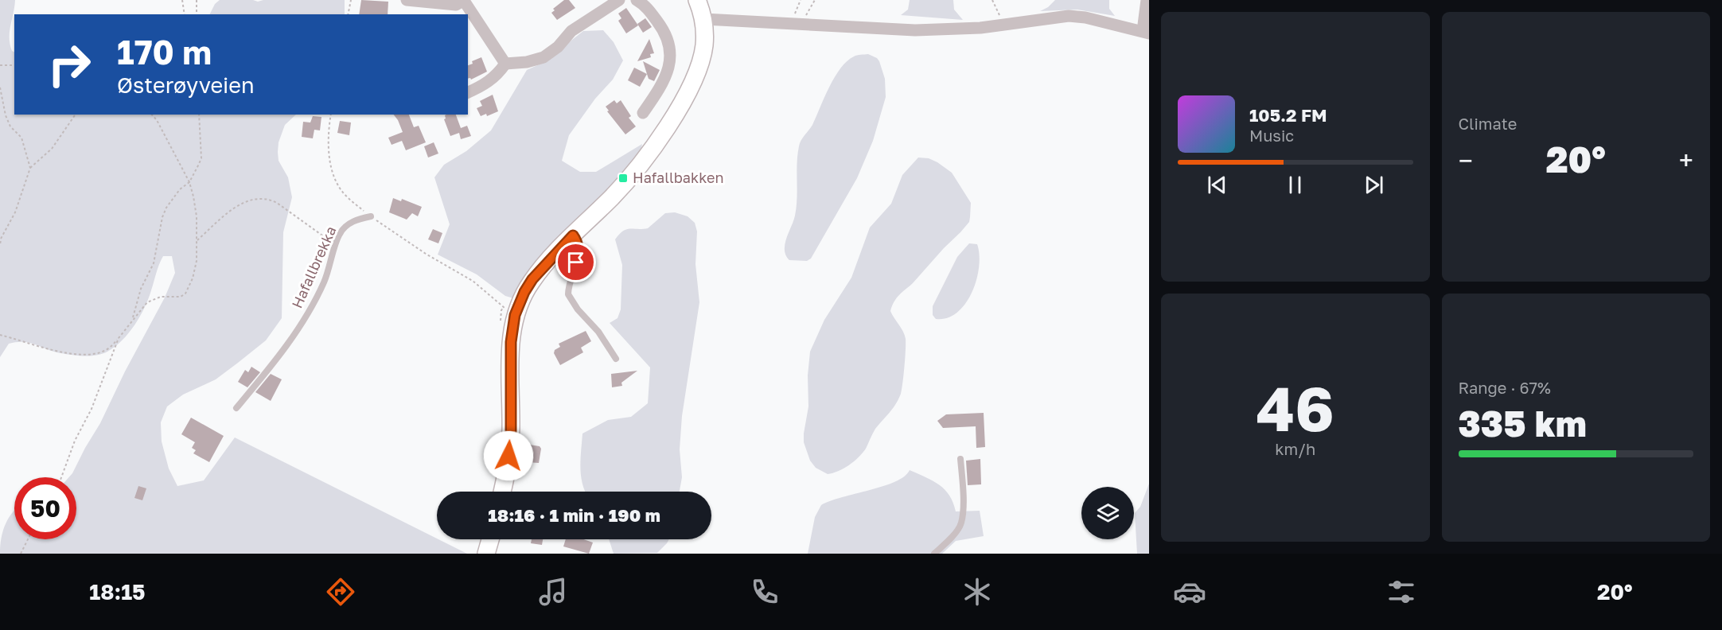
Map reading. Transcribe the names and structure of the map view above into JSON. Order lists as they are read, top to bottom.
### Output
{
  "streets": {
    "lane": ["Hafallbrekka"]
  },
  "places": {
    "transit": ["Hafallbakken"]
  },
  "page": {
    "tile": [
      "Climate",
      ["46", "km/h"],
      ["Range · 67%", "335 km"]
    ],
    "turn": ["170 m", "Østerøyveien"],
    "song": ["105.2 FM", "Music"],
    "heat": ["−", "20°", "+"],
    "limit": "50",
    "trip": "18:16 · 1 min · 190 m",
    "tabs": ["18:15", "20°"]
  }
}
